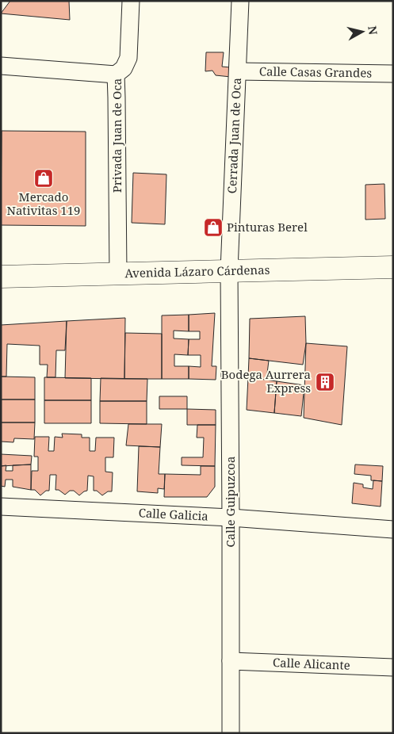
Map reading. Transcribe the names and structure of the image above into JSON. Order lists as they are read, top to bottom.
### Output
{
  "streets": {
    "main road": ["Avenida Lázaro Cárdenas"],
    "street": [
      "Calle Casas Grandes",
      "Privada Juan de Oca",
      "Cerrada Juan de Oca",
      "Calle Guipuzcoa",
      "Calle Galicia",
      "Calle Alicante"
    ]
  },
  "crossings": [
    ["Calle Casas Grandes", "Cerrada Juan de Oca"],
    ["Privada Juan de Oca", "Avenida Lázaro Cárdenas"],
    ["Cerrada Juan de Oca", "Avenida Lázaro Cárdenas"],
    ["Cerrada Juan de Oca", "Calle Guipuzcoa"],
    ["Avenida Lázaro Cárdenas", "Calle Guipuzcoa"],
    ["Calle Guipuzcoa", "Calle Galicia"],
    ["Calle Guipuzcoa", "Calle Alicante"]
  ],
  "places": {
    "shop": ["Mercado Nativitas 119", "Pinturas Berel"],
    "building": ["Bodega Aurrera Express"]
  },
  "north": "right"
}
